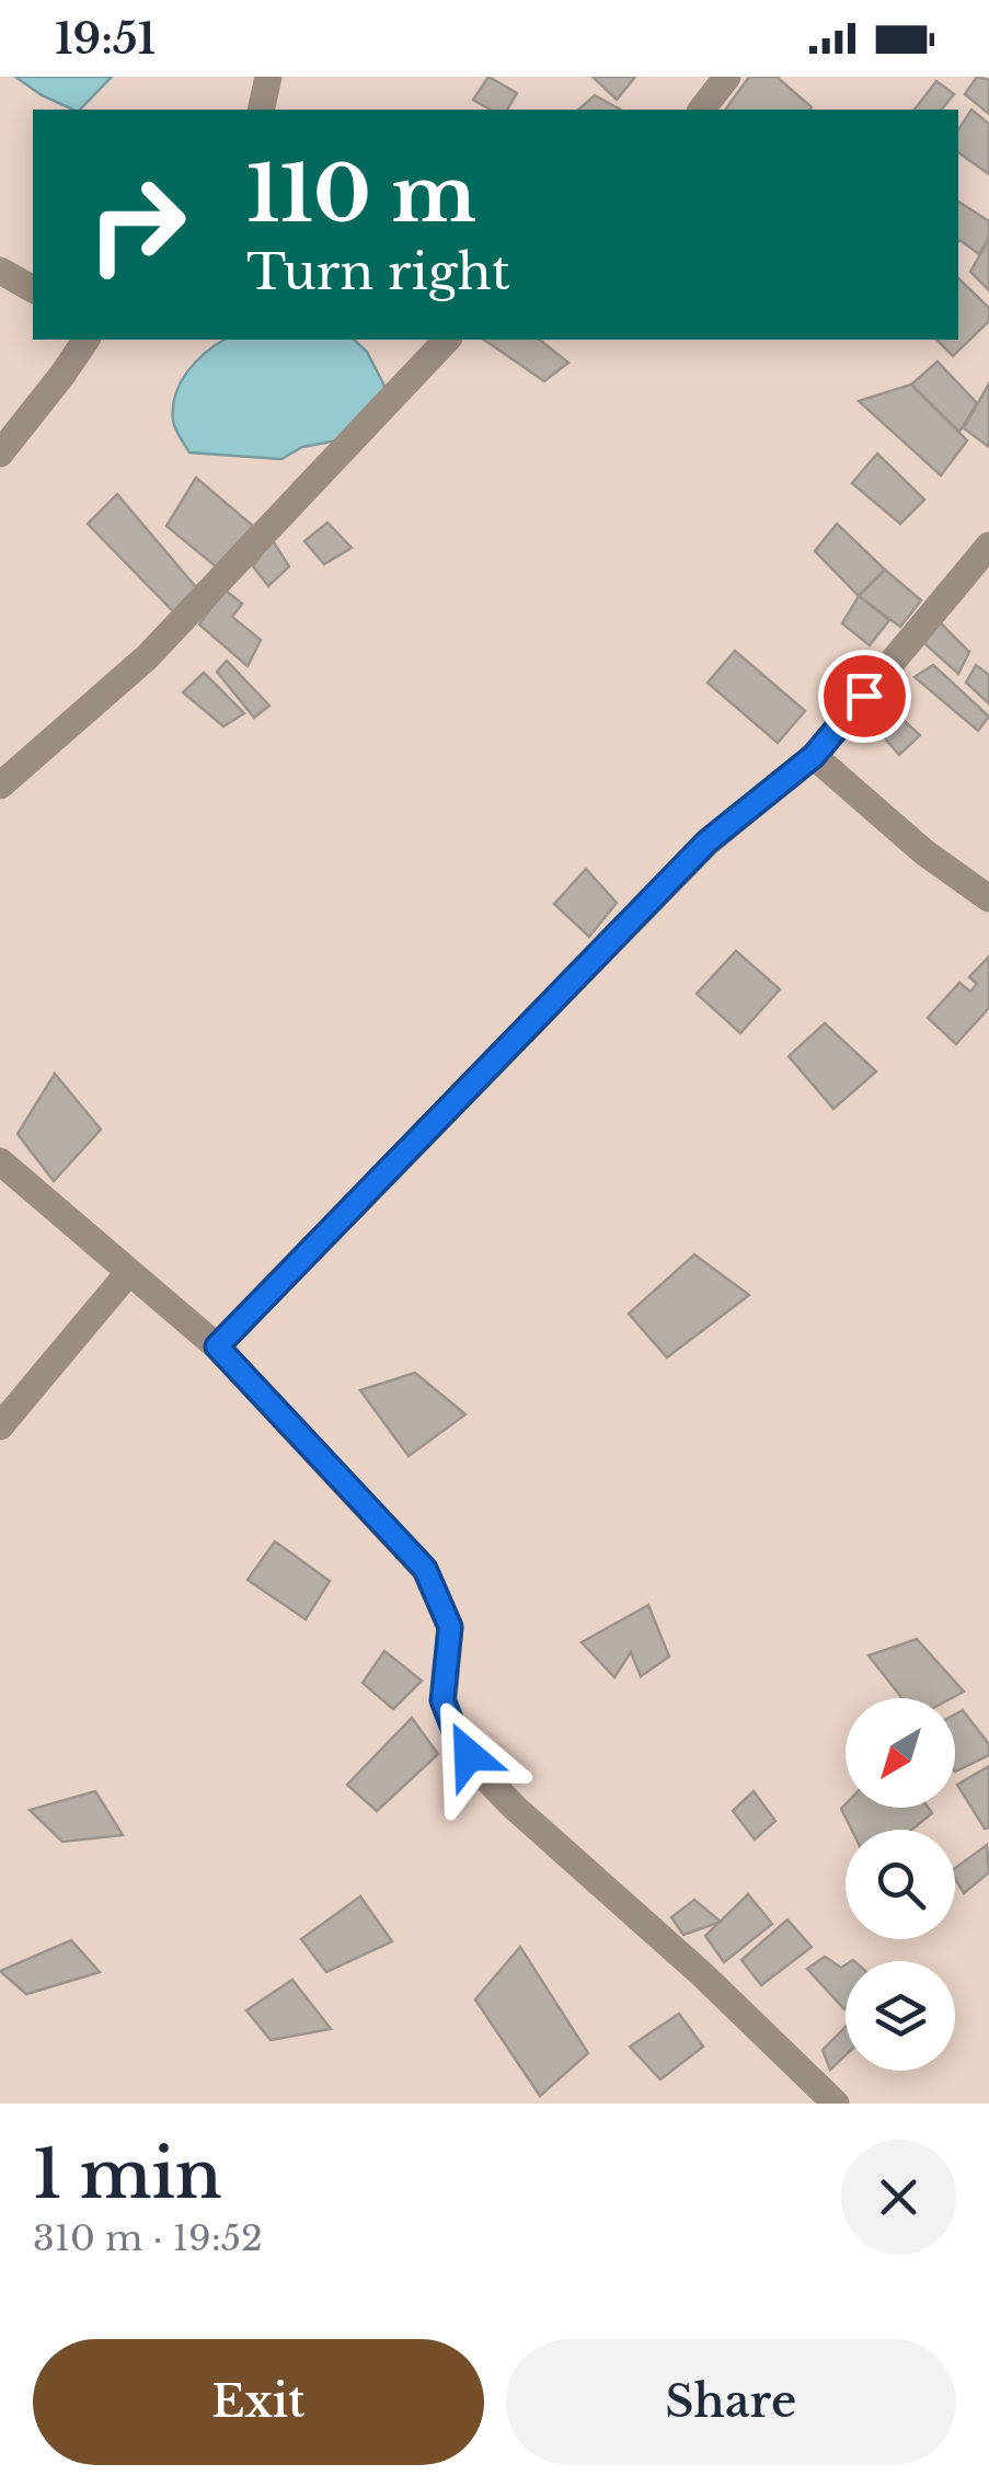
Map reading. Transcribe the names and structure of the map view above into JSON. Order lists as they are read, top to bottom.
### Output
{
  "north": "bottom left",
  "page": {
    "status": "19:51",
    "turn": ["110 m", "Turn right"],
    "heading": ["1 min", "310 m · 19:52"],
    "buttons": ["Exit", "Share"]
  }
}
